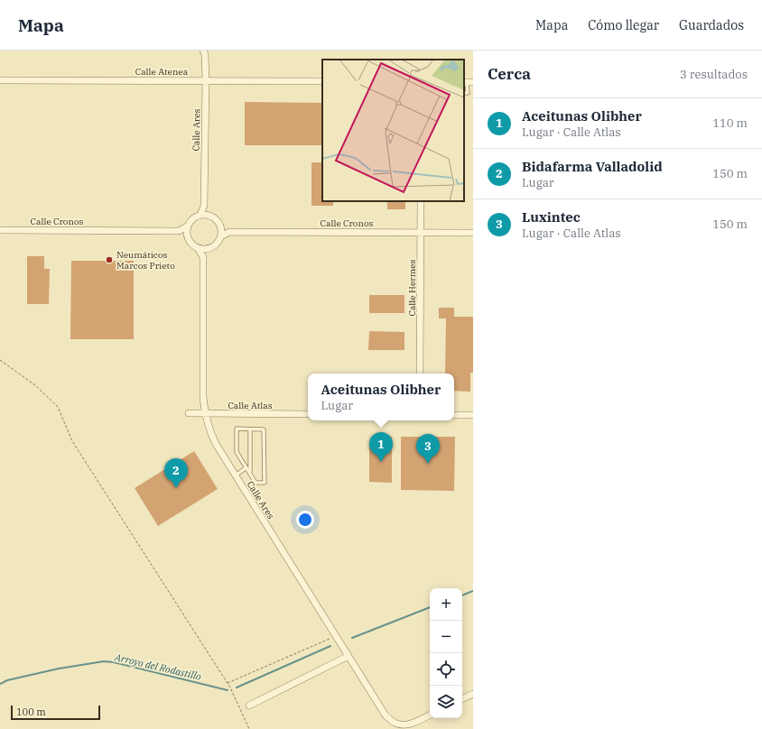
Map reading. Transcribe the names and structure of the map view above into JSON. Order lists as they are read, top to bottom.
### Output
{
  "streets": {
    "street": [
      "Calle Atenea",
      "Calle Ares",
      "Calle Cronos",
      "Calle Hermes",
      "Calle Atlas"
    ]
  },
  "crossings": [
    ["Calle Atenea", "Calle Ares"],
    ["Calle Ares", "Calle Cronos"],
    ["Calle Ares", "Calle Atlas"],
    ["Calle Cronos", "Calle Hermes"]
  ],
  "water": ["Arroyo del Rodastillo"],
  "places": ["Neumáticos Marcos Prieto"],
  "scale_bar": "100 m",
  "page": {
    "header": "Mapa",
    "nav": ["Mapa", "Cómo llegar", "Guardados"],
    "heading": ["Cerca", "3 resultados"],
    "list": [
      {
        "mark": "1",
        "name": "Aceitunas Olibher",
        "note": "Lugar · Calle Atlas",
        "value": "110 m"
      },
      {
        "mark": "2",
        "name": "Bidafarma Valladolid",
        "note": "Lugar",
        "value": "150 m"
      },
      {
        "mark": "3",
        "name": "Luxintec",
        "note": "Lugar · Calle Atlas",
        "value": "150 m"
      }
    ],
    "popup": ["Aceitunas Olibher", "Lugar"],
    "pins": ["1", "3", "2"],
    "map_buttons": ["+", "−"],
    "scale": "100 m"
  }
}
